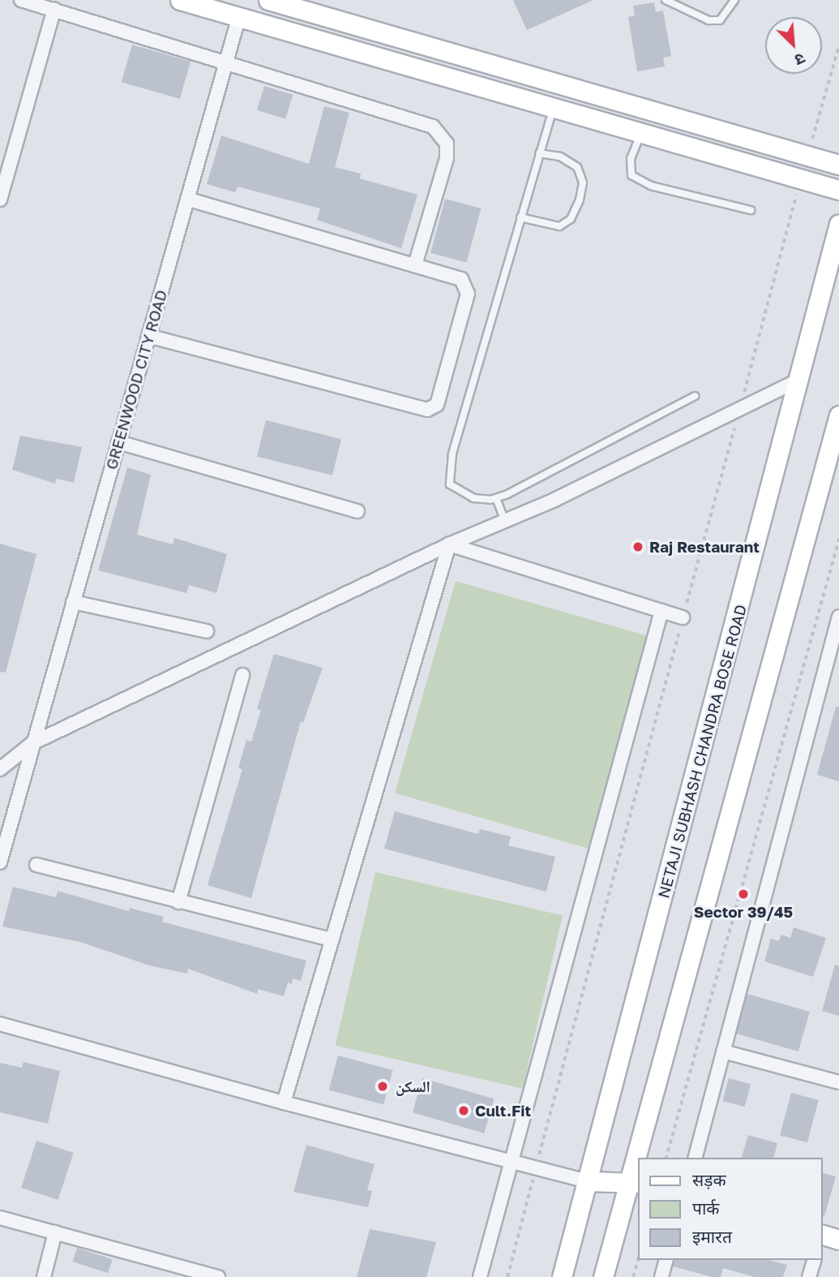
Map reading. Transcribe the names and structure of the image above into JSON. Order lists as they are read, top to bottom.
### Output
{
  "streets": {
    "main road": ["NETAJI SUBHASH CHANDRA BOSE ROAD"],
    "street": ["GREENWOOD CITY ROAD"]
  },
  "places": [
    "Raj Restaurant",
    "Sector 39/45",
    "السكن",
    "Cult.Fit"
  ],
  "legend": ["सड़क", "पार्क", "इमारत"],
  "north": "bottom right"
}
